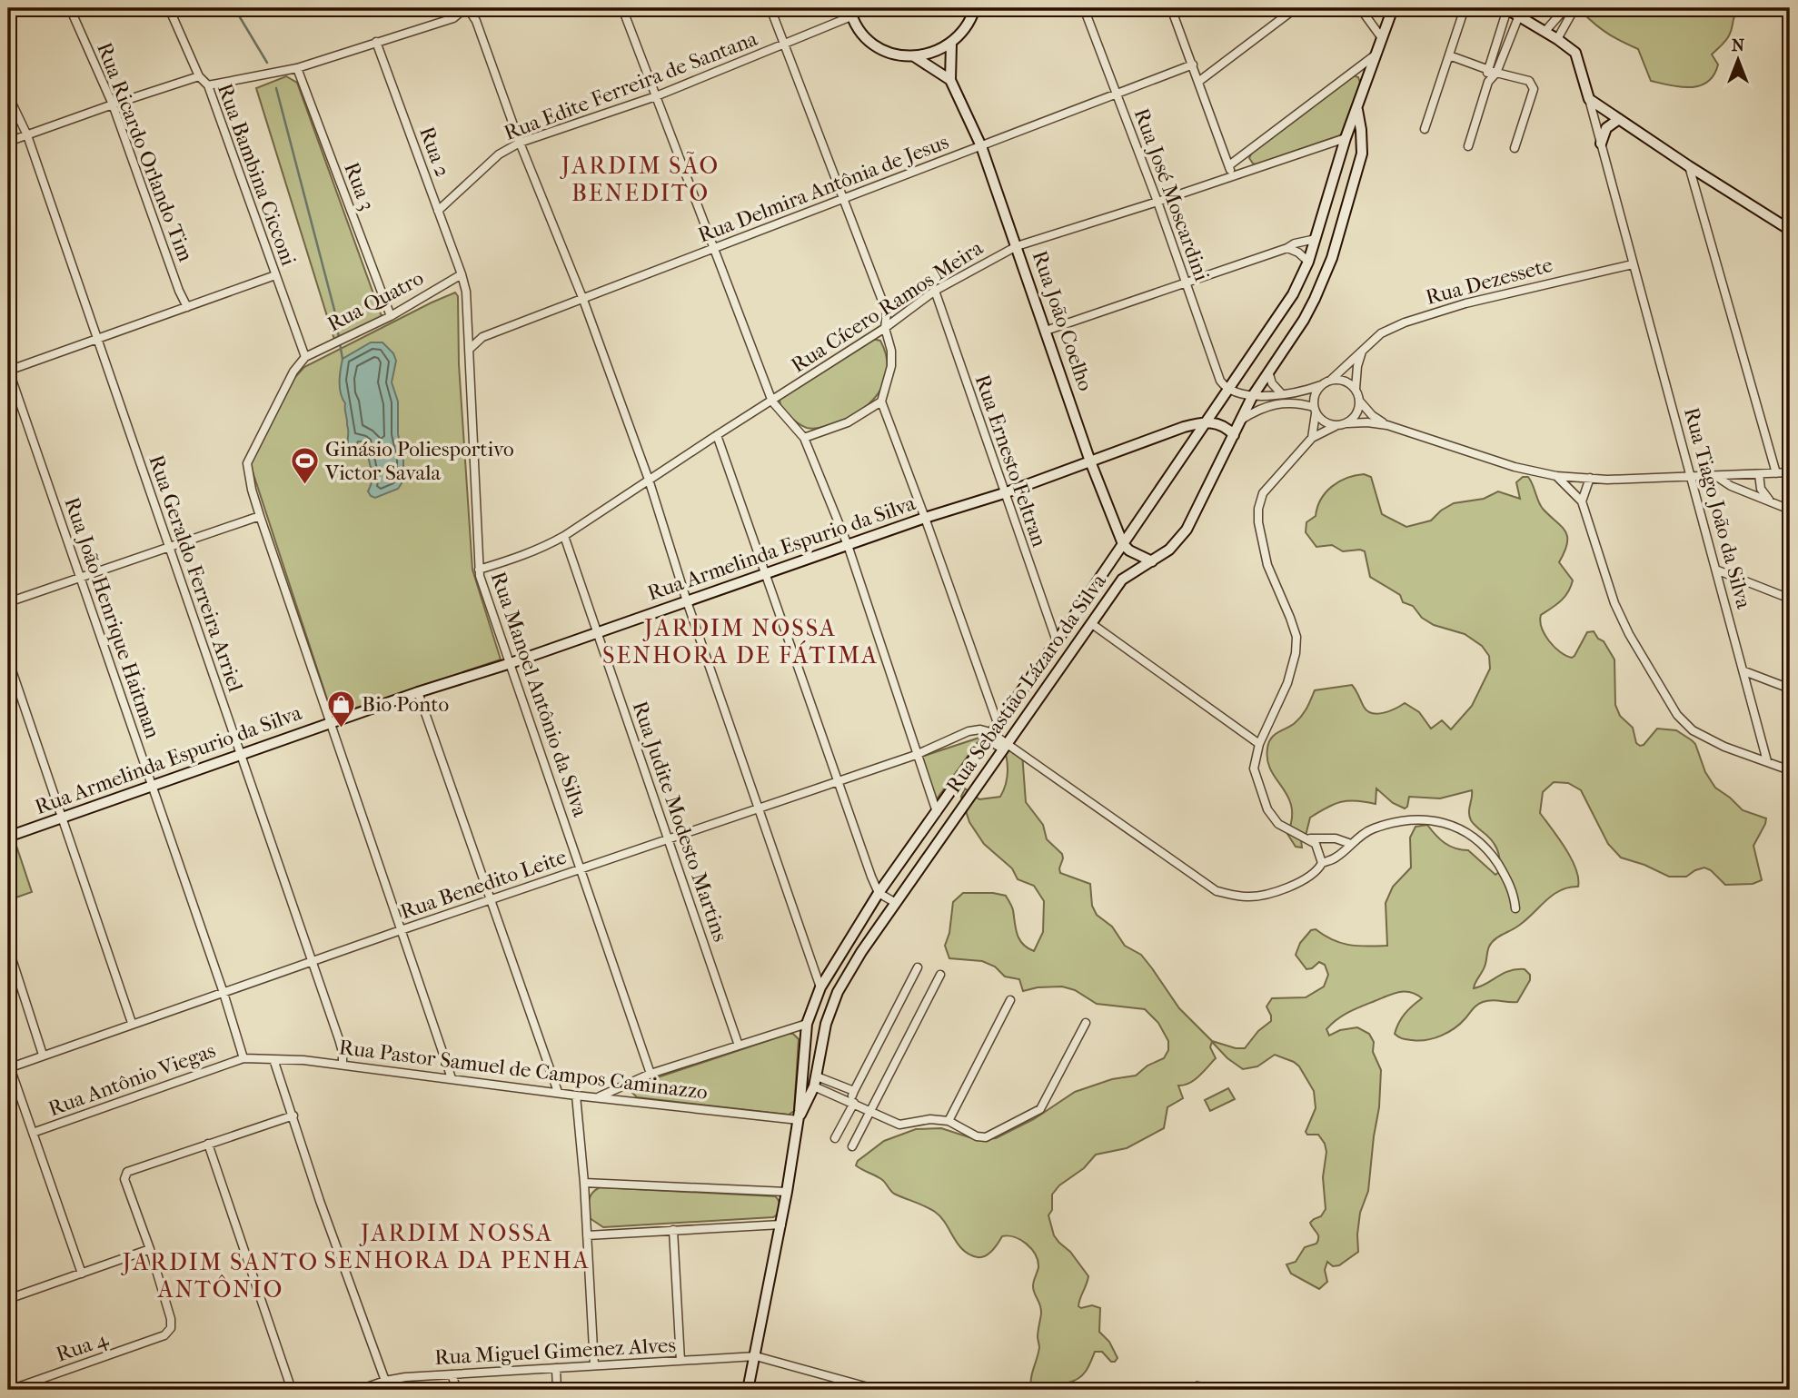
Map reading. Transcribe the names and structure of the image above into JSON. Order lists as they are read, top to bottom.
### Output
{
  "streets": {
    "street": [
      "Rua Edite Ferreira de Santana",
      "Rua Ricardo Orlando Tim",
      "Rua 2",
      "Rua Bambina Cicconi",
      "Rua 3",
      "Rua Delmira Antônia de Jesus",
      "Rua José Moscardini",
      "Rua Dezessete",
      "Rua Quatro",
      "Rua Cícero Ramos Meira",
      "Rua João Coelho",
      "Rua Ernesto Feltran",
      "Rua Tiago João da Silva",
      "Rua Armelinda Espurio da Silva",
      "Rua Geraldo Ferreira Arriel",
      "Rua João Henrique Haitman",
      "Rua Sebastião Lázaro da Silva",
      "Rua Manoel Antônio da Silva",
      "Rua Judite Modesto Martins",
      "Rua Benedito Leite",
      "Rua Pastor Samuel de Campos Caminazzo",
      "Rua Antônio Viegas",
      "Rua 4",
      "Rua Miguel Gimenez Alves"
    ]
  },
  "crossings": [
    ["Rua Edite Ferreira de Santana", "Rua 2"],
    ["Rua 2", "Rua Quatro"],
    ["Rua 2", "Rua Manoel Antônio da Silva"],
    ["Rua Bambina Cicconi", "Rua Quatro"],
    ["Rua 3", "Rua Quatro"],
    ["Rua Delmira Antônia de Jesus", "Rua José Moscardini"],
    ["Rua Delmira Antônia de Jesus", "Rua João Coelho"],
    ["Rua Delmira Antônia de Jesus", "Rua Manoel Antônio da Silva"],
    ["Rua José Moscardini", "Rua Cícero Ramos Meira"],
    ["Rua José Moscardini", "Rua Sebastião Lázaro da Silva"],
    ["Rua Dezessete", "Rua Tiago João da Silva"],
    ["Rua Quatro", "Rua Manoel Antônio da Silva"],
    ["Rua Cícero Ramos Meira", "Rua João Coelho"],
    ["Rua Cícero Ramos Meira", "Rua Ernesto Feltran"],
    ["Rua Cícero Ramos Meira", "Rua Sebastião Lázaro da Silva"],
    ["Rua Cícero Ramos Meira", "Rua Manoel Antônio da Silva"],
    ["Rua Cícero Ramos Meira", "Rua Judite Modesto Martins"],
    ["Rua João Coelho", "Rua Armelinda Espurio da Silva"],
    ["Rua João Coelho", "Rua Sebastião Lázaro da Silva"],
    ["Rua Ernesto Feltran", "Rua Armelinda Espurio da Silva"],
    ["Rua Ernesto Feltran", "Rua Sebastião Lázaro da Silva"],
    ["Rua Armelinda Espurio da Silva", "Rua Geraldo Ferreira Arriel"],
    ["Rua Armelinda Espurio da Silva", "Rua João Henrique Haitman"],
    ["Rua Armelinda Espurio da Silva", "Rua Sebastião Lázaro da Silva"],
    ["Rua Armelinda Espurio da Silva", "Rua Manoel Antônio da Silva"],
    ["Rua Armelinda Espurio da Silva", "Rua Judite Modesto Martins"],
    ["Rua Geraldo Ferreira Arriel", "Rua Benedito Leite"],
    ["Rua Geraldo Ferreira Arriel", "Rua Pastor Samuel de Campos Caminazzo"],
    ["Rua João Henrique Haitman", "Rua Benedito Leite"],
    ["Rua João Henrique Haitman", "Rua Pastor Samuel de Campos Caminazzo"],
    ["Rua João Henrique Haitman", "Rua Antônio Viegas"],
    ["Rua Sebastião Lázaro da Silva", "Rua Benedito Leite"],
    ["Rua Sebastião Lázaro da Silva", "Rua Pastor Samuel de Campos Caminazzo"],
    ["Rua Sebastião Lázaro da Silva", "Rua Miguel Gimenez Alves"],
    ["Rua Manoel Antônio da Silva", "Rua Benedito Leite"],
    ["Rua Judite Modesto Martins", "Rua Benedito Leite"],
    ["Rua Pastor Samuel de Campos Caminazzo", "Rua Antônio Viegas"]
  ],
  "districts": [
    "JARDIM SÃO BENEDITO",
    "JARDIM NOSSA SENHORA DE FÁTIMA",
    "JARDIM NOSSA SENHORA DA PENHA",
    "JARDIM SANTO ANTÔNIO"
  ],
  "places": {
    "sports": ["Ginásio Poliesportivo Victor Savala"],
    "shop": ["Bio Ponto"]
  },
  "north": "top"
}
